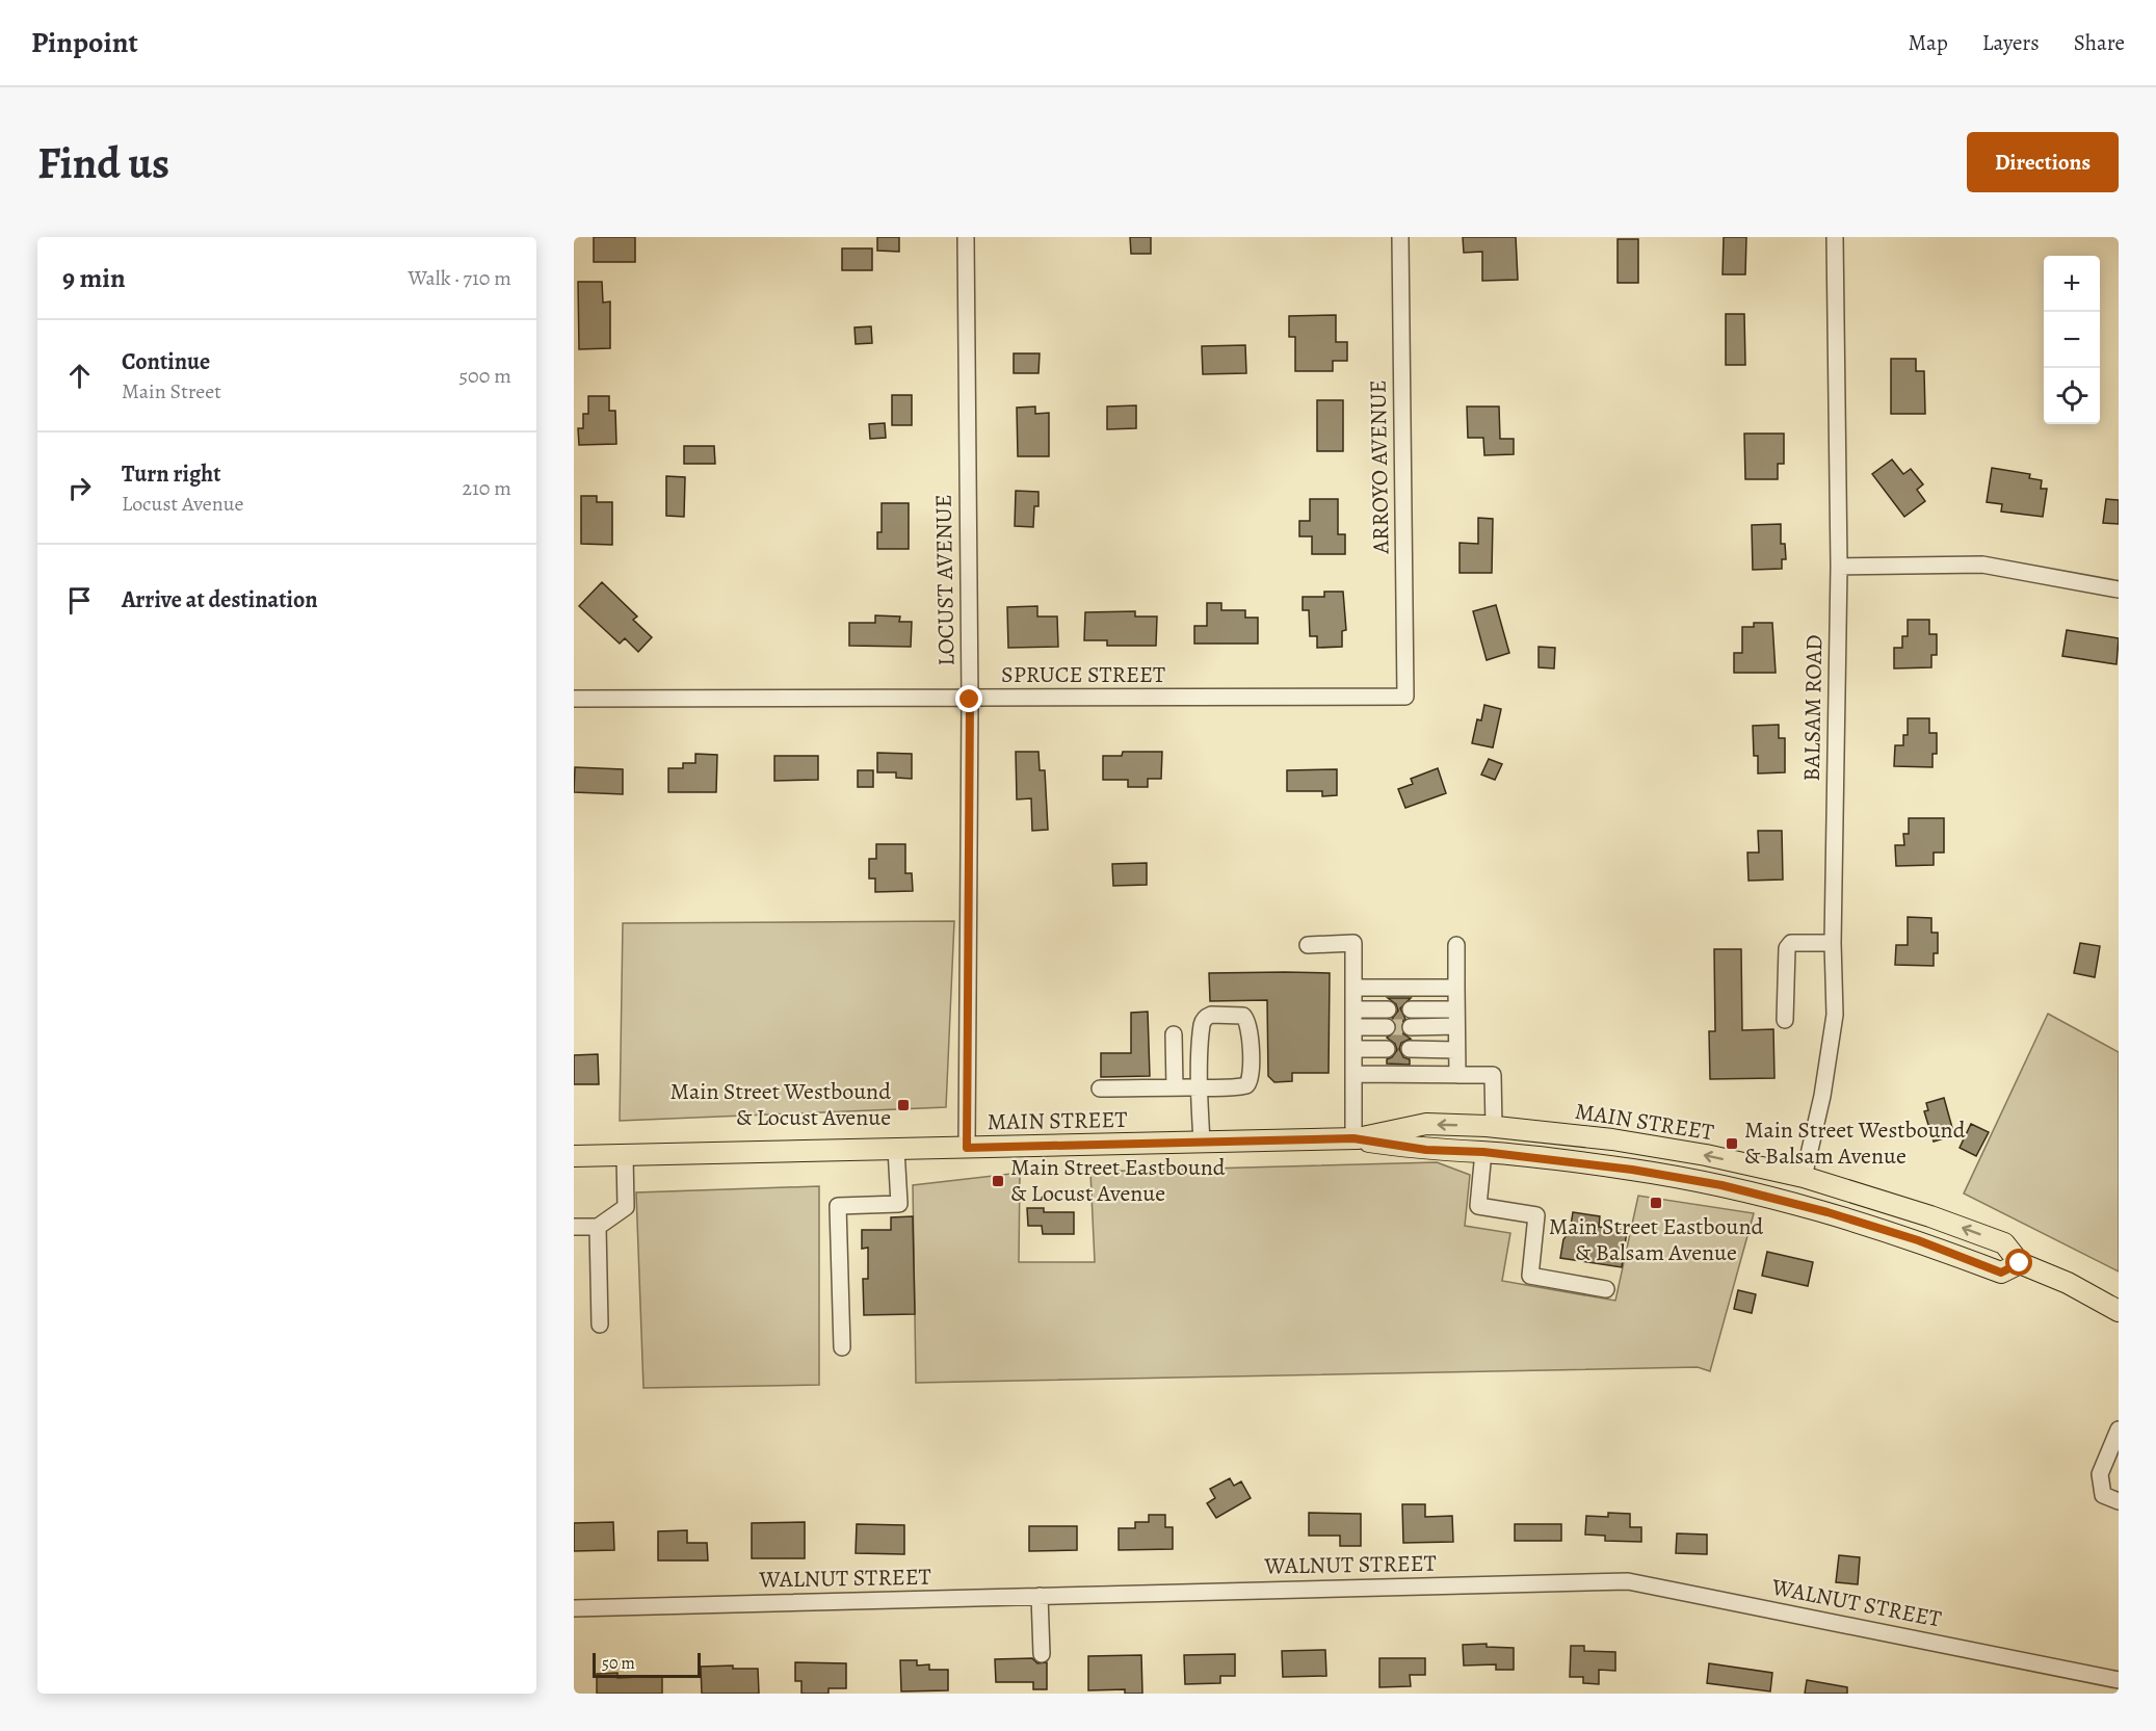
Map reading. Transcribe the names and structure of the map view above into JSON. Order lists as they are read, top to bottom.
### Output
{
  "streets": {
    "main road": ["MAIN STREET"],
    "street": [
      "ARROYO AVENUE",
      "LOCUST AVENUE",
      "SPRUCE STREET",
      "BALSAM ROAD",
      "WALNUT STREET"
    ]
  },
  "crossings": [
    ["ARROYO AVENUE", "SPRUCE STREET"],
    ["LOCUST AVENUE", "SPRUCE STREET"],
    ["LOCUST AVENUE", "MAIN STREET"],
    ["BALSAM ROAD", "MAIN STREET"]
  ],
  "places": {
    "transit": [
      "Main Street Westbound & Locust Avenue",
      "Main Street Westbound & Balsam Avenue",
      "Main Street Eastbound & Locust Avenue",
      "Main Street Eastbound & Balsam Avenue"
    ]
  },
  "scale_bar": "50 m",
  "page": {
    "header": "Pinpoint",
    "nav": ["Map", "Layers", "Share"],
    "buttons": "Directions",
    "title": "Find us",
    "heading": ["9 min", "Walk · 710 m"],
    "map_buttons": ["+", "−"],
    "list": [
      ["Continue", "Main Street", "500 m"],
      ["Turn right", "Locust Avenue", "210 m"],
      "Arrive at destination"
    ],
    "scale": "50 m"
  }
}
